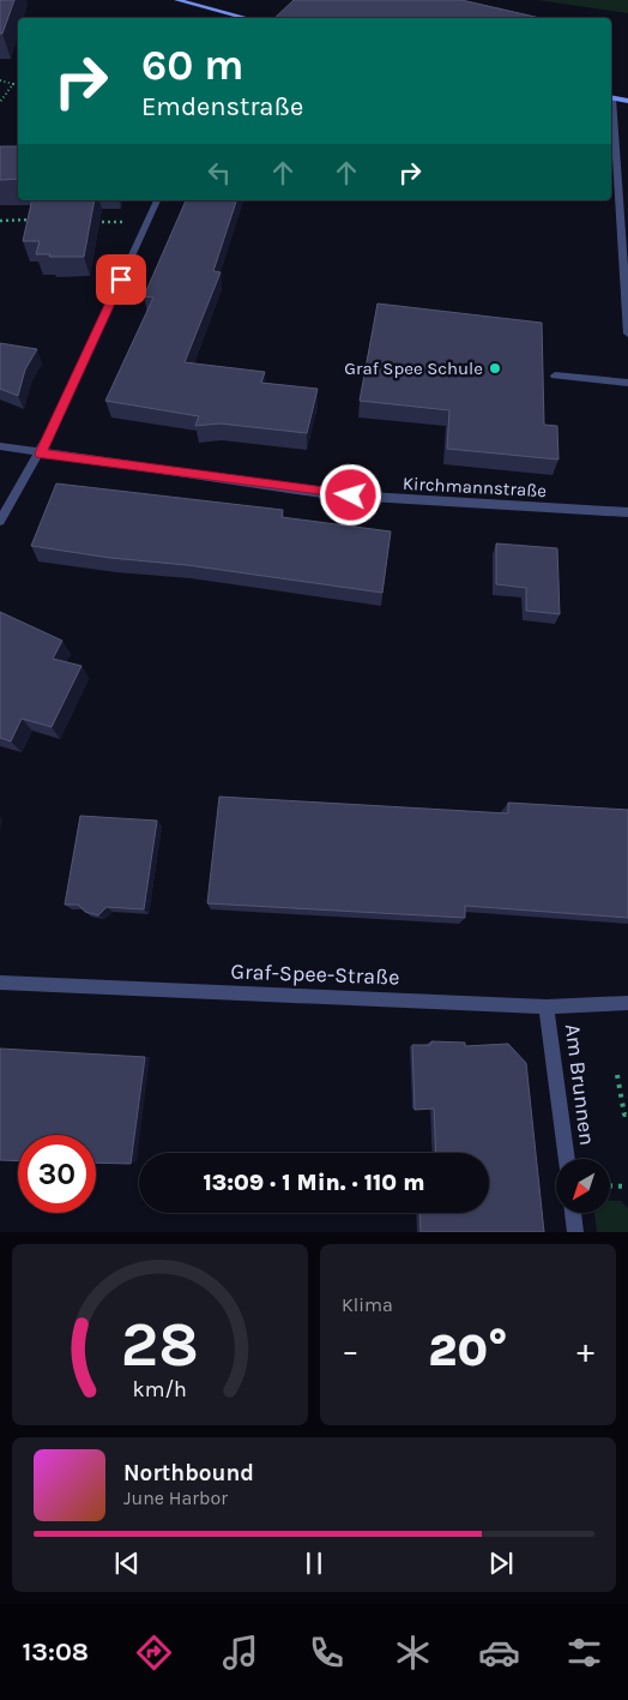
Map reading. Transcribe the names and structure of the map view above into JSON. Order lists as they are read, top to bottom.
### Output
{
  "streets": {
    "street": ["Kirchmannstraße", "Graf-Spee-Straße", "Am Brunnen"]
  },
  "crossings": [
    ["Graf-Spee-Straße", "Am Brunnen"]
  ],
  "places": ["Graf Spee Schule"],
  "north": "bottom left",
  "page": {
    "turn": ["60 m", "Emdenstraße"],
    "limit": "30",
    "trip": "13:09 · 1 Min. · 110 m",
    "tile": "Klima",
    "heat": ["−", "20°", "+"],
    "song": ["Northbound", "June Harbor"],
    "tabs": "13:08",
    "gauge": ["28", "km/h"]
  }
}
